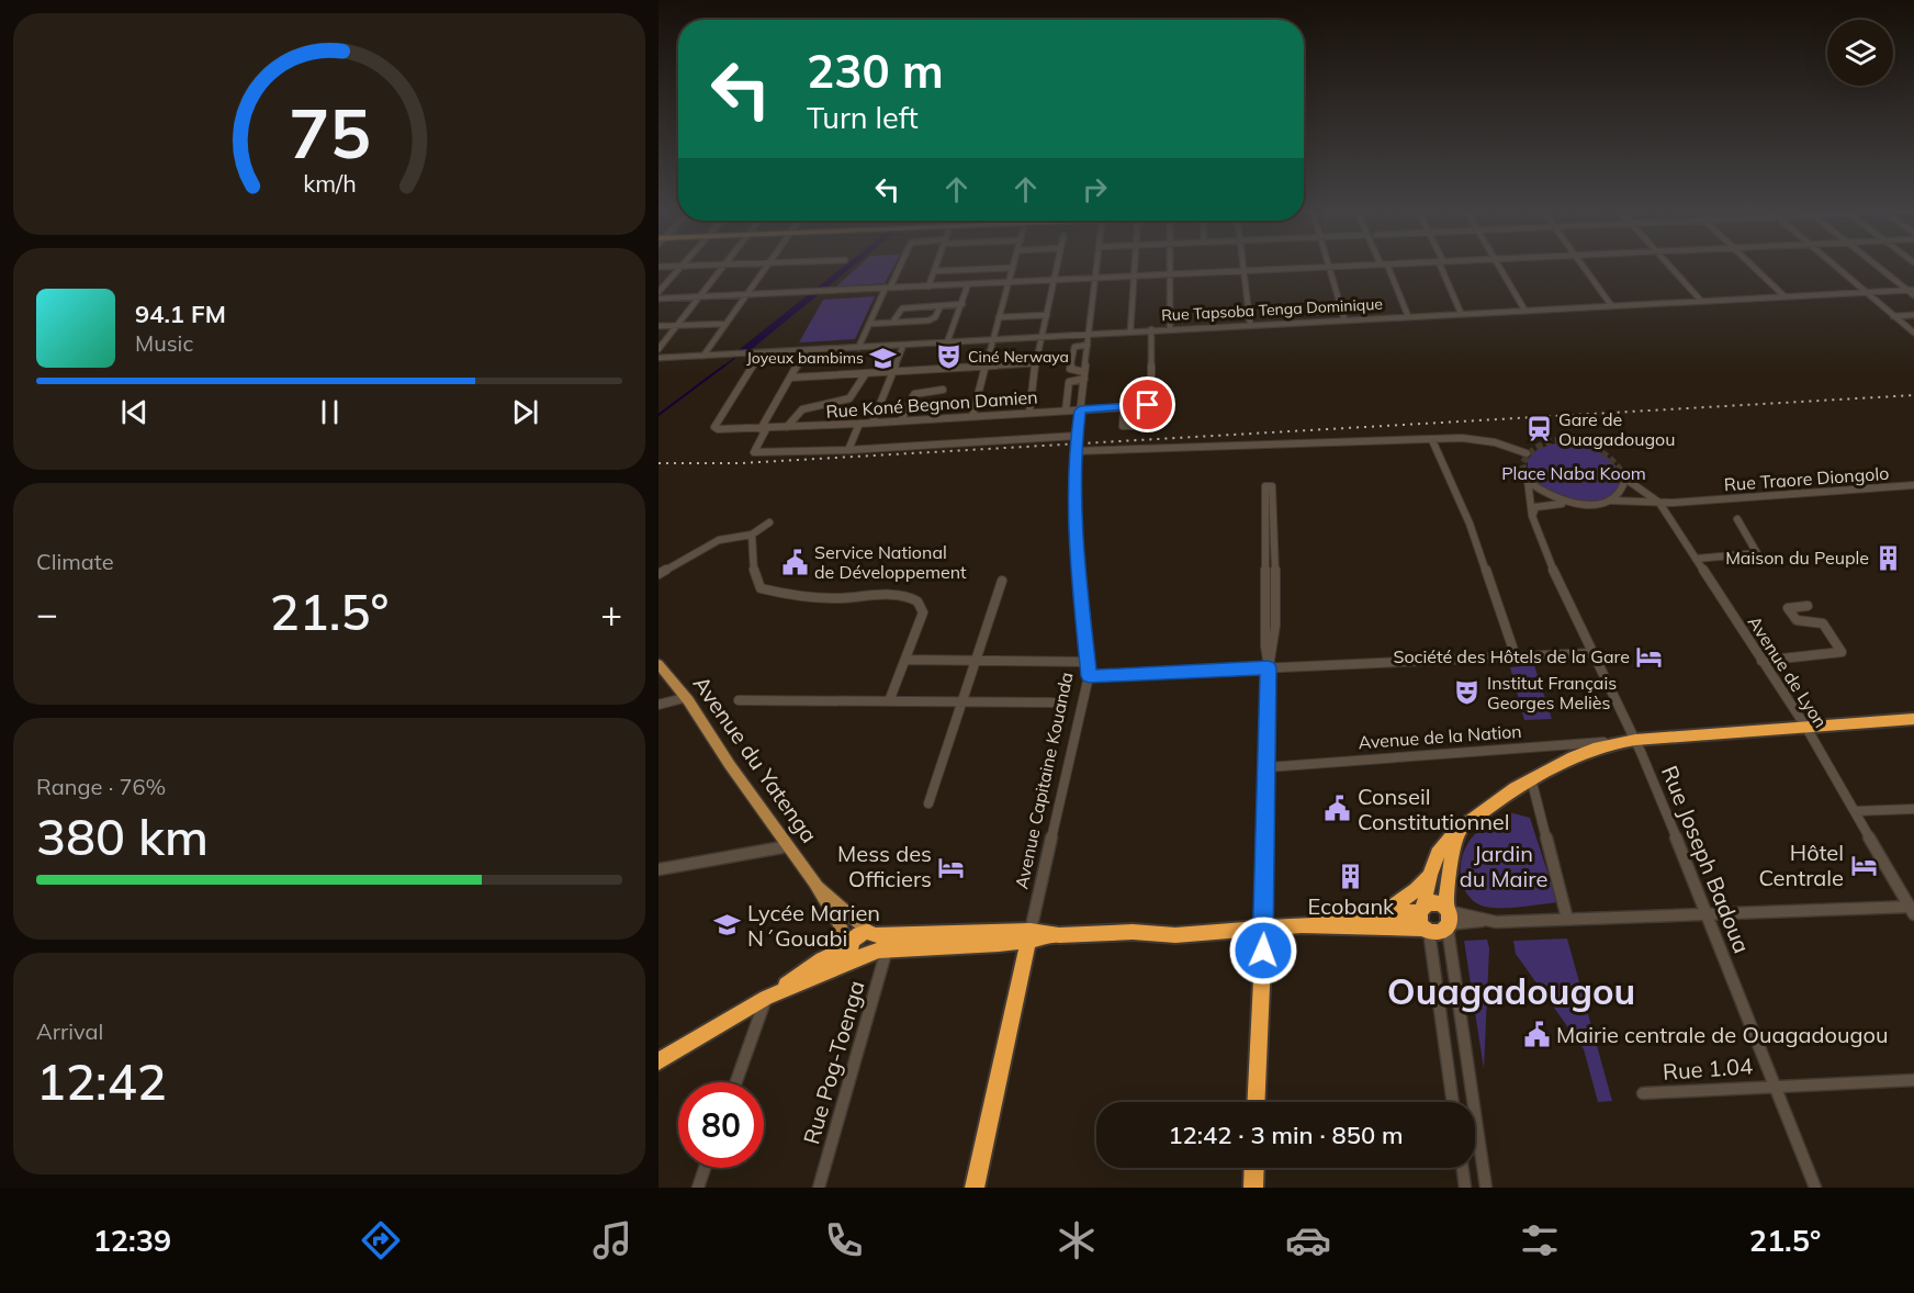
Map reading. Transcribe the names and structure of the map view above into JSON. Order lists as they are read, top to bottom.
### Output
{
  "streets": {
    "highway": ["Avenue Capitaine Kouanda"],
    "main road": ["Avenue du Yatenga"],
    "street": [
      "Rue Tapsoba Tenga Dominique",
      "Rue Koné Begnon Damien",
      "Rue Traore Diongolo",
      "Avenue de Lyon",
      "Avenue de la Nation",
      "Rue Joseph Badoua",
      "Rue Pog-Toenga",
      "Rue 1.04"
    ]
  },
  "crossings": [
    ["Rue Tapsoba Tenga Dominique", "Rue Koné Begnon Damien"],
    ["Rue Tapsoba Tenga Dominique", "Avenue Capitaine Kouanda"],
    ["Rue Koné Begnon Damien", "Avenue Capitaine Kouanda"],
    ["Rue Traore Diongolo", "Avenue de Lyon"],
    ["Rue Joseph Badoua", "Rue 1.04"]
  ],
  "districts": ["Ouagadougou"],
  "parks": ["Place Naba Koom", "Jardin du Maire"],
  "places": {
    "theatre": ["Ciné Nerwaya", "Institut Français Georges Meliès"],
    "school or university": ["Joyeux bambims", "Lycée Marien N´Gouabi"],
    "station": ["Gare de Ouagadougou"],
    "building": ["Maison du Peuple", "Ecobank"],
    "public building": ["Service National de Développement", "Conseil Constitutionnel", "Mairie centrale de Ouagadougou"],
    "hotel": ["Société des Hôtels de la Gare", "Hôtel Centrale", "Mess des Officiers"]
  },
  "page": {
    "turn": ["230 m", "Turn left"],
    "song": ["94.1 FM", "Music"],
    "tile": [
      "Climate",
      ["Range · 76%", "380 km"],
      ["Arrival", "12:42"]
    ],
    "heat": ["−", "21.5°", "+"],
    "limit": "80",
    "trip": "12:42 · 3 min · 850 m",
    "tabs": ["12:39", "21.5°"],
    "gauge": ["75", "km/h"]
  }
}
